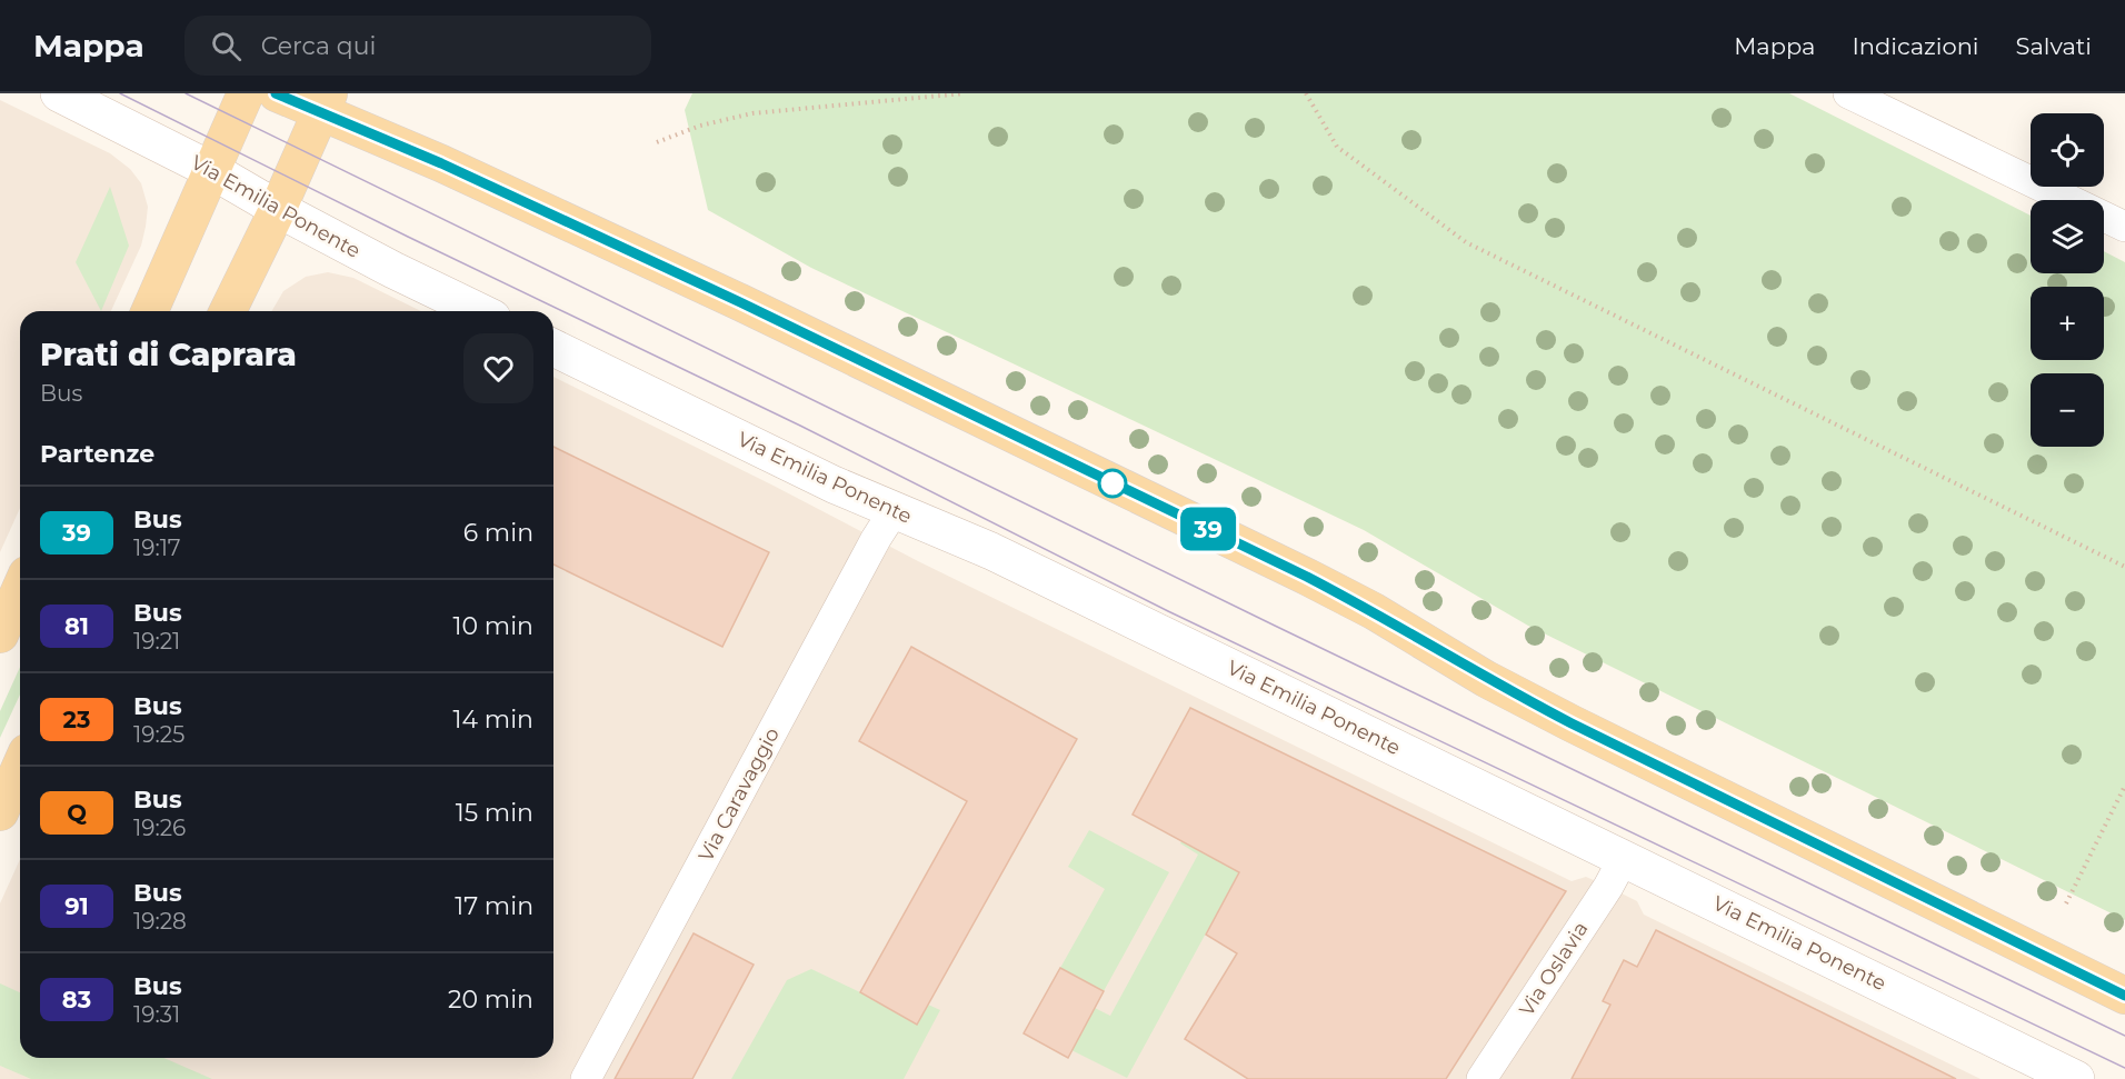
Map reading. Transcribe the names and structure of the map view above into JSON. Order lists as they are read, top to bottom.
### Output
{
  "streets": {
    "street": ["Via Emilia Ponente"],
    "lane": ["Via Caravaggio", "Via Oslavia"]
  },
  "crossings": [
    ["Via Emilia Ponente", "Via Caravaggio"],
    ["Via Emilia Ponente", "Via Oslavia"]
  ],
  "lines": ["bus line 39"],
  "page": {
    "header": "Mappa",
    "search": "Cerca qui",
    "nav": ["Mappa", "Indicazioni", "Salvati"],
    "on_map": "39",
    "map_buttons": ["+", "−"],
    "heading": [
      ["Prati di Caprara", "Bus"],
      "Partenze"
    ],
    "list": [
      {
        "mark": "39",
        "name": "Bus",
        "note": "19:17",
        "value": "6 min"
      },
      {
        "mark": "81",
        "name": "Bus",
        "note": "19:21",
        "value": "10 min"
      },
      {
        "mark": "23",
        "name": "Bus",
        "note": "19:25",
        "value": "14 min"
      },
      {
        "mark": "Q",
        "name": "Bus",
        "note": "19:26",
        "value": "15 min"
      },
      {
        "mark": "91",
        "name": "Bus",
        "note": "19:28",
        "value": "17 min"
      },
      {
        "mark": "83",
        "name": "Bus",
        "note": "19:31",
        "value": "20 min"
      }
    ]
  }
}
